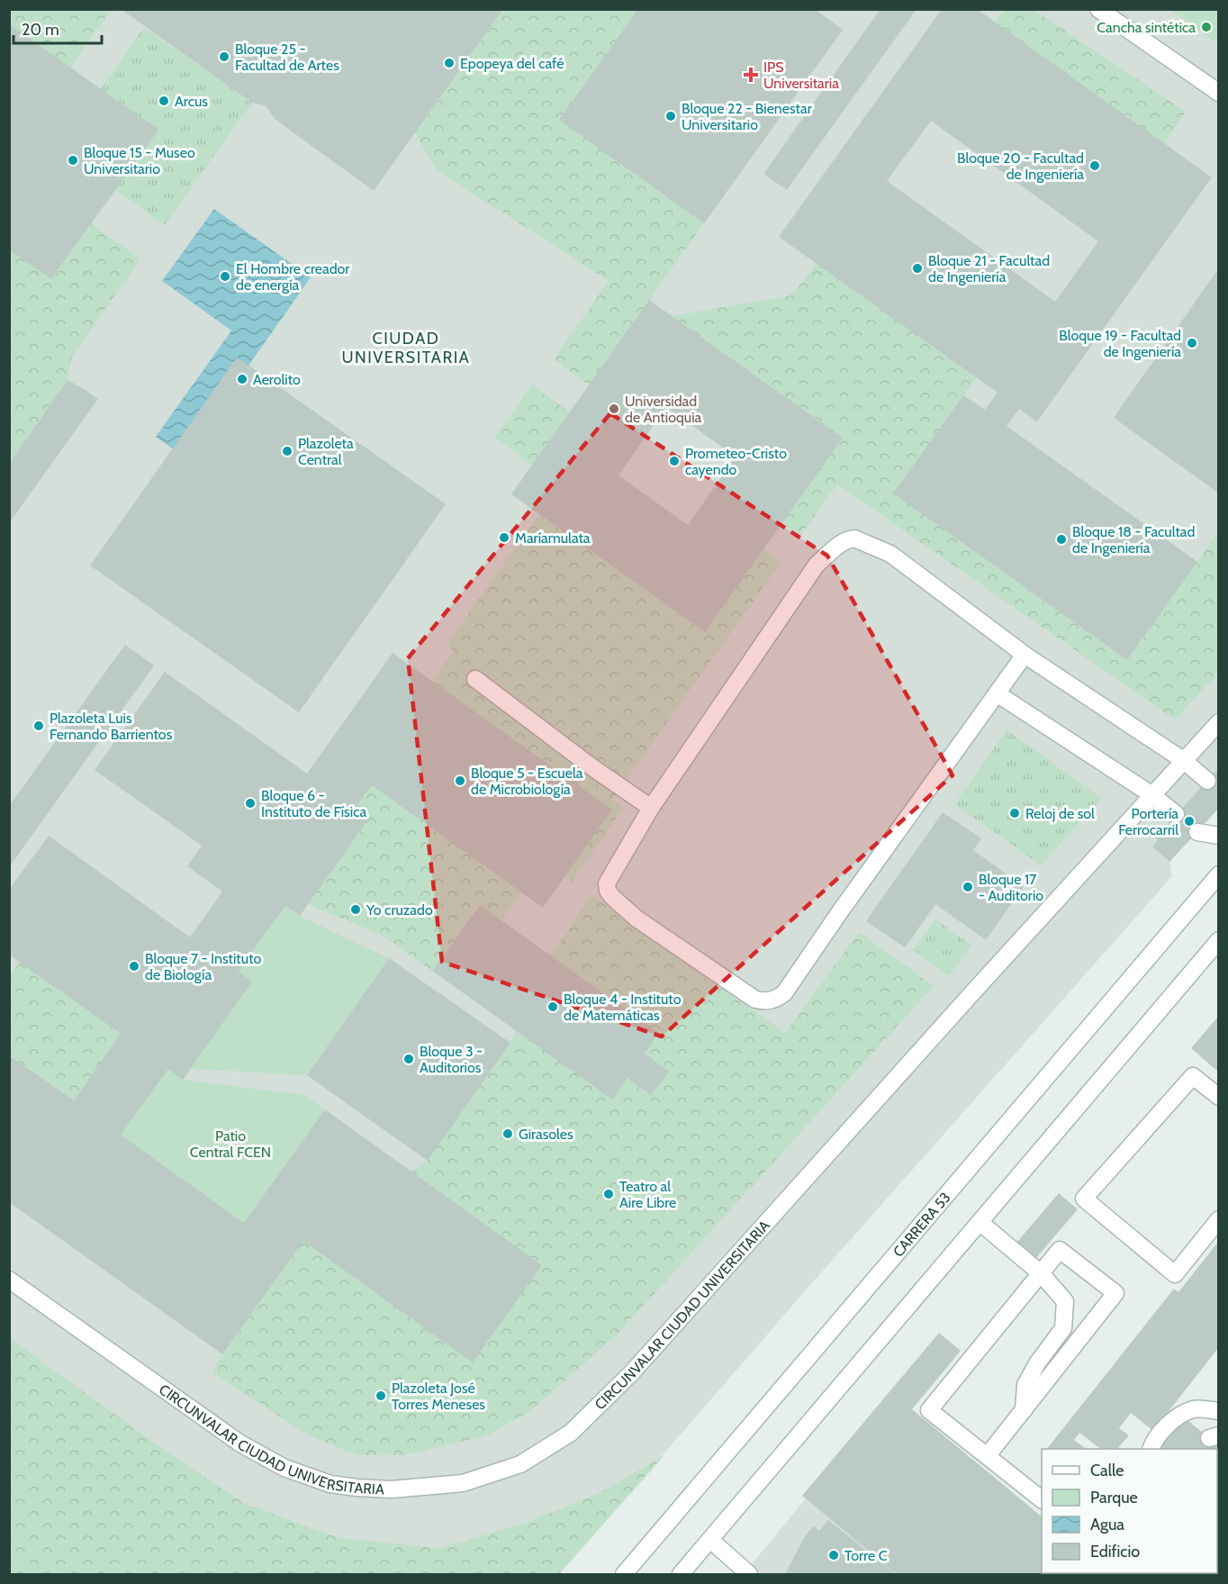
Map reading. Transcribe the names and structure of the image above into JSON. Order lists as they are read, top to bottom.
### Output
{
  "streets": {
    "main road": ["CARRERA 53", "CIRCUNVALAR CIUDAD UNIVERSITARIA"]
  },
  "districts": ["CIUDAD UNIVERSITARIA"],
  "parks": ["Patio Central FCEN"],
  "places": {
    "other": [
      "Cancha sintética",
      "Bloque 25 - Facultad de Artes",
      "Epopeya del café",
      "Arcus",
      "Bloque 22 - Bienestar Universitario",
      "Bloque 15 - Museo Universitario",
      "Bloque 20 - Facultad de Ingeniería",
      "Bloque 21 - Facultad de Ingeniería",
      "El Hombre creador de energía",
      "Bloque 19 - Facultad de Ingeniería",
      "Aerolito",
      "Universidad de Antioquia",
      "Plazoleta Central",
      "Prometeo-Cristo cayendo",
      "Maríamulata",
      "Bloque 18 - Facultad de Ingeniería",
      "Plazoleta Luis Fernando Barrientos",
      "Bloque 5 - Escuela de Microbiología",
      "Bloque 6 - Instituto de Física",
      "Reloj de sol",
      "Portería Ferrocarril",
      "Bloque 17 - Auditorio",
      "Yo cruzado",
      "Bloque 7 - Instituto de Biología",
      "Bloque 4 - Instituto de Matemáticas",
      "Bloque 3 - Auditorios",
      "Girasoles",
      "Teatro al Aire Libre",
      "Plazoleta José Torres Meneses",
      "Torre C"
    ],
    "health": ["IPS Universitaria"]
  },
  "legend": [
    "Calle",
    "Parque",
    "Agua",
    "Edificio"
  ],
  "scale_bar": "20 m"
}
